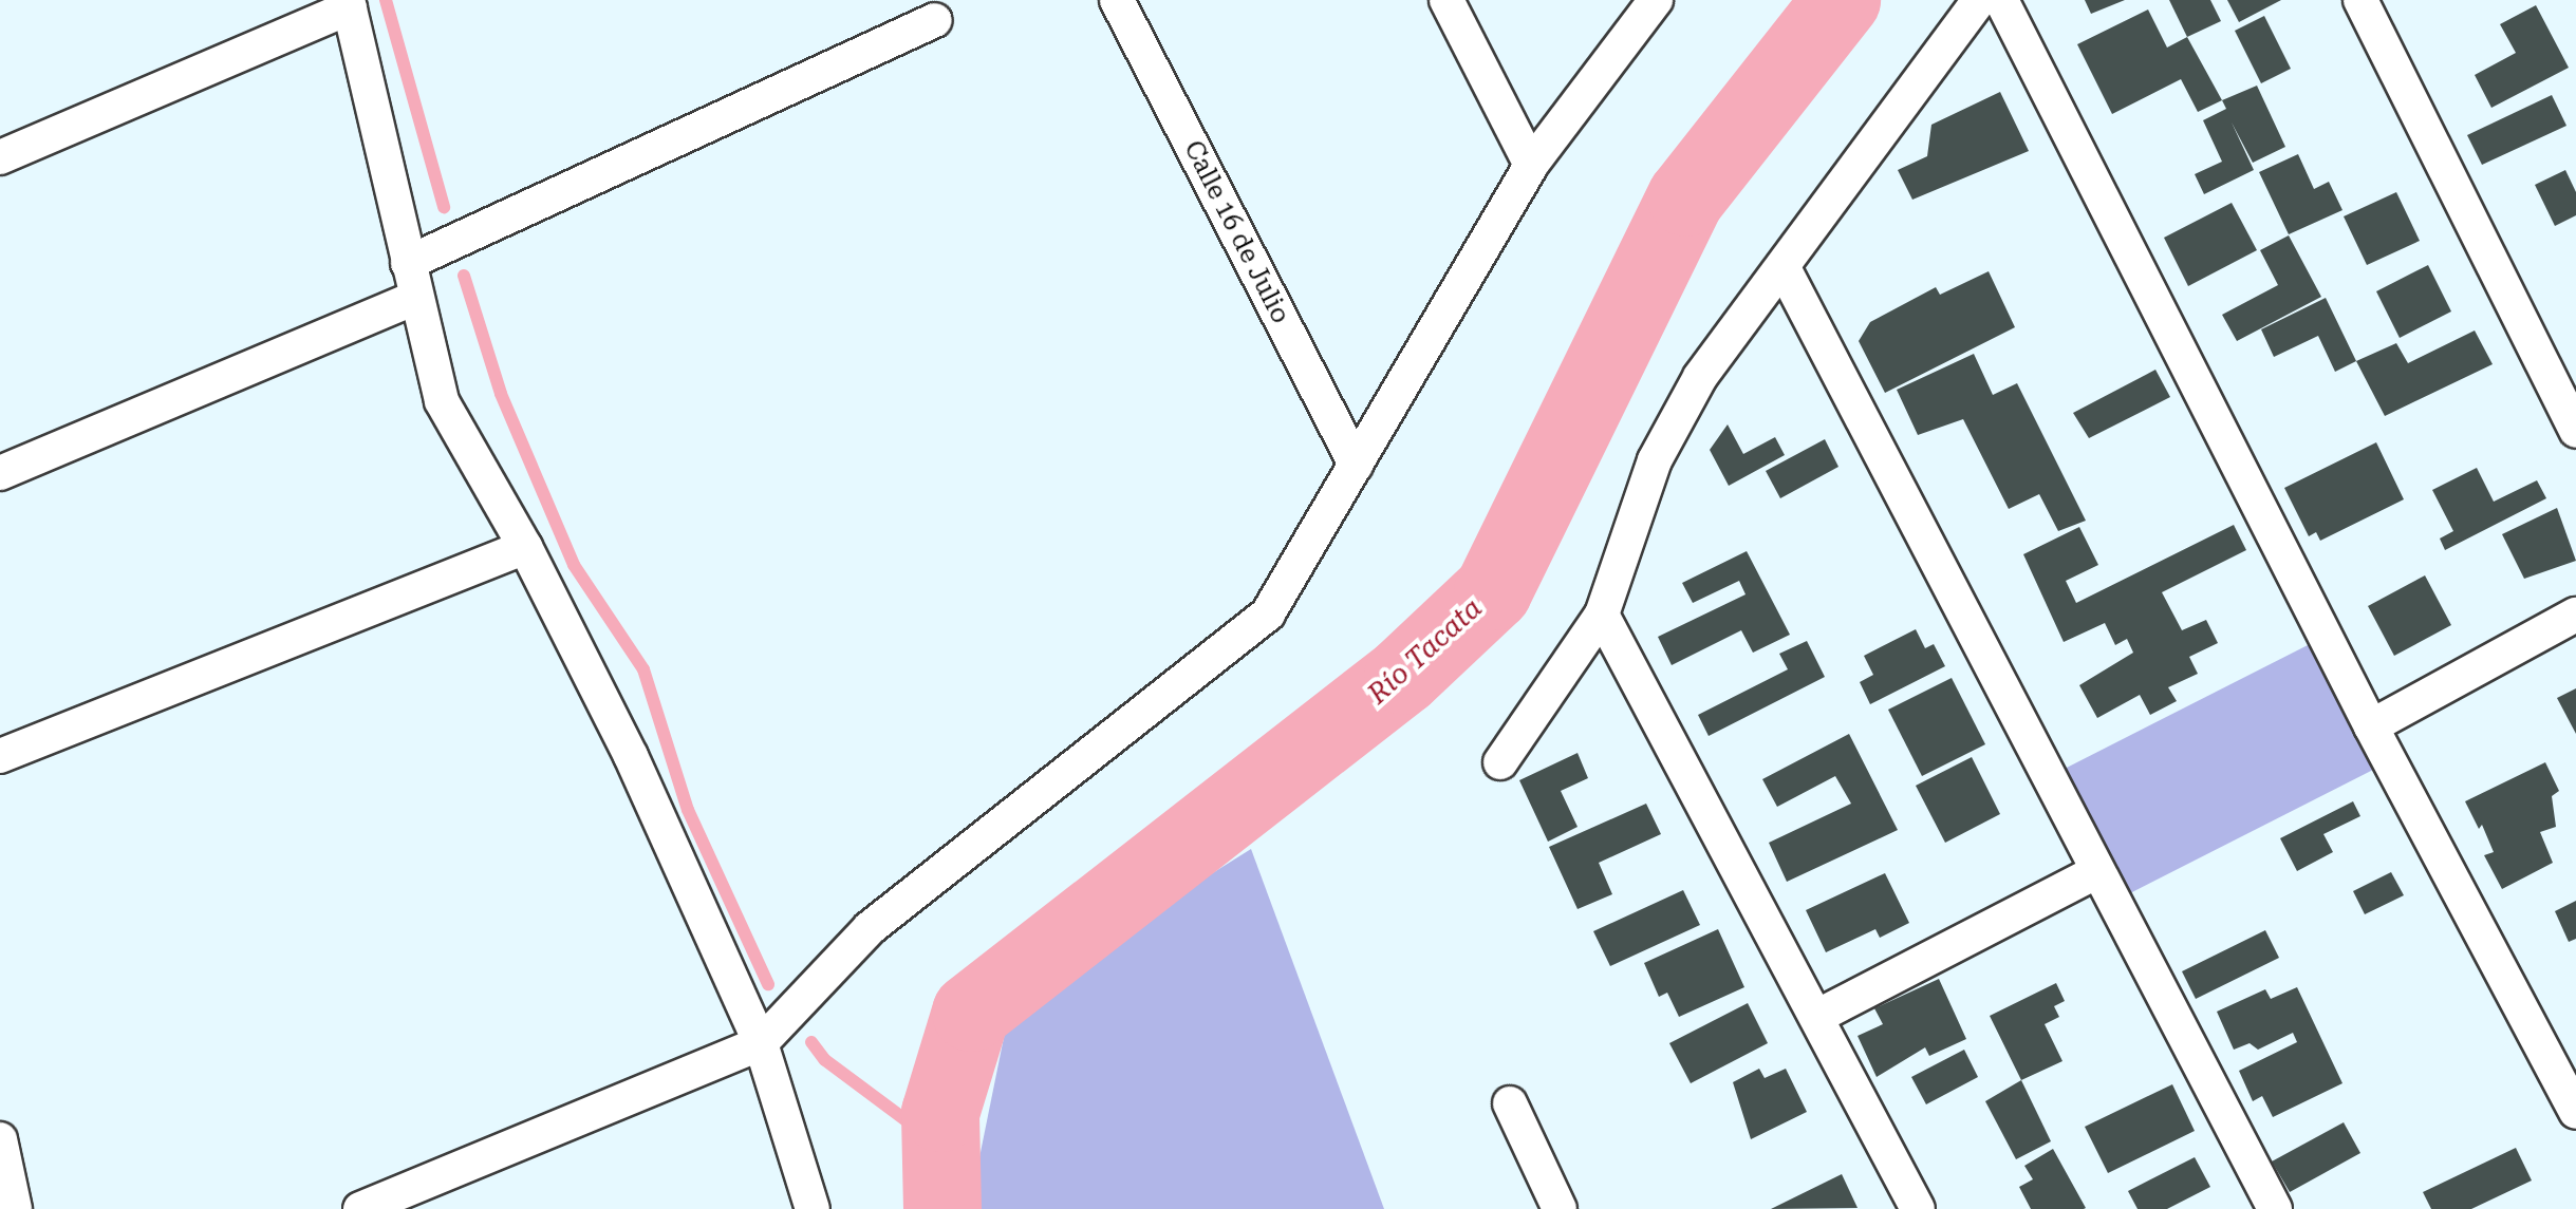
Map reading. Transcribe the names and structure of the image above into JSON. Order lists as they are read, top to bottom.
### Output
{
  "streets": {
    "street": ["Calle 16 de Julio"]
  },
  "water": ["Río Tacata"]
}
